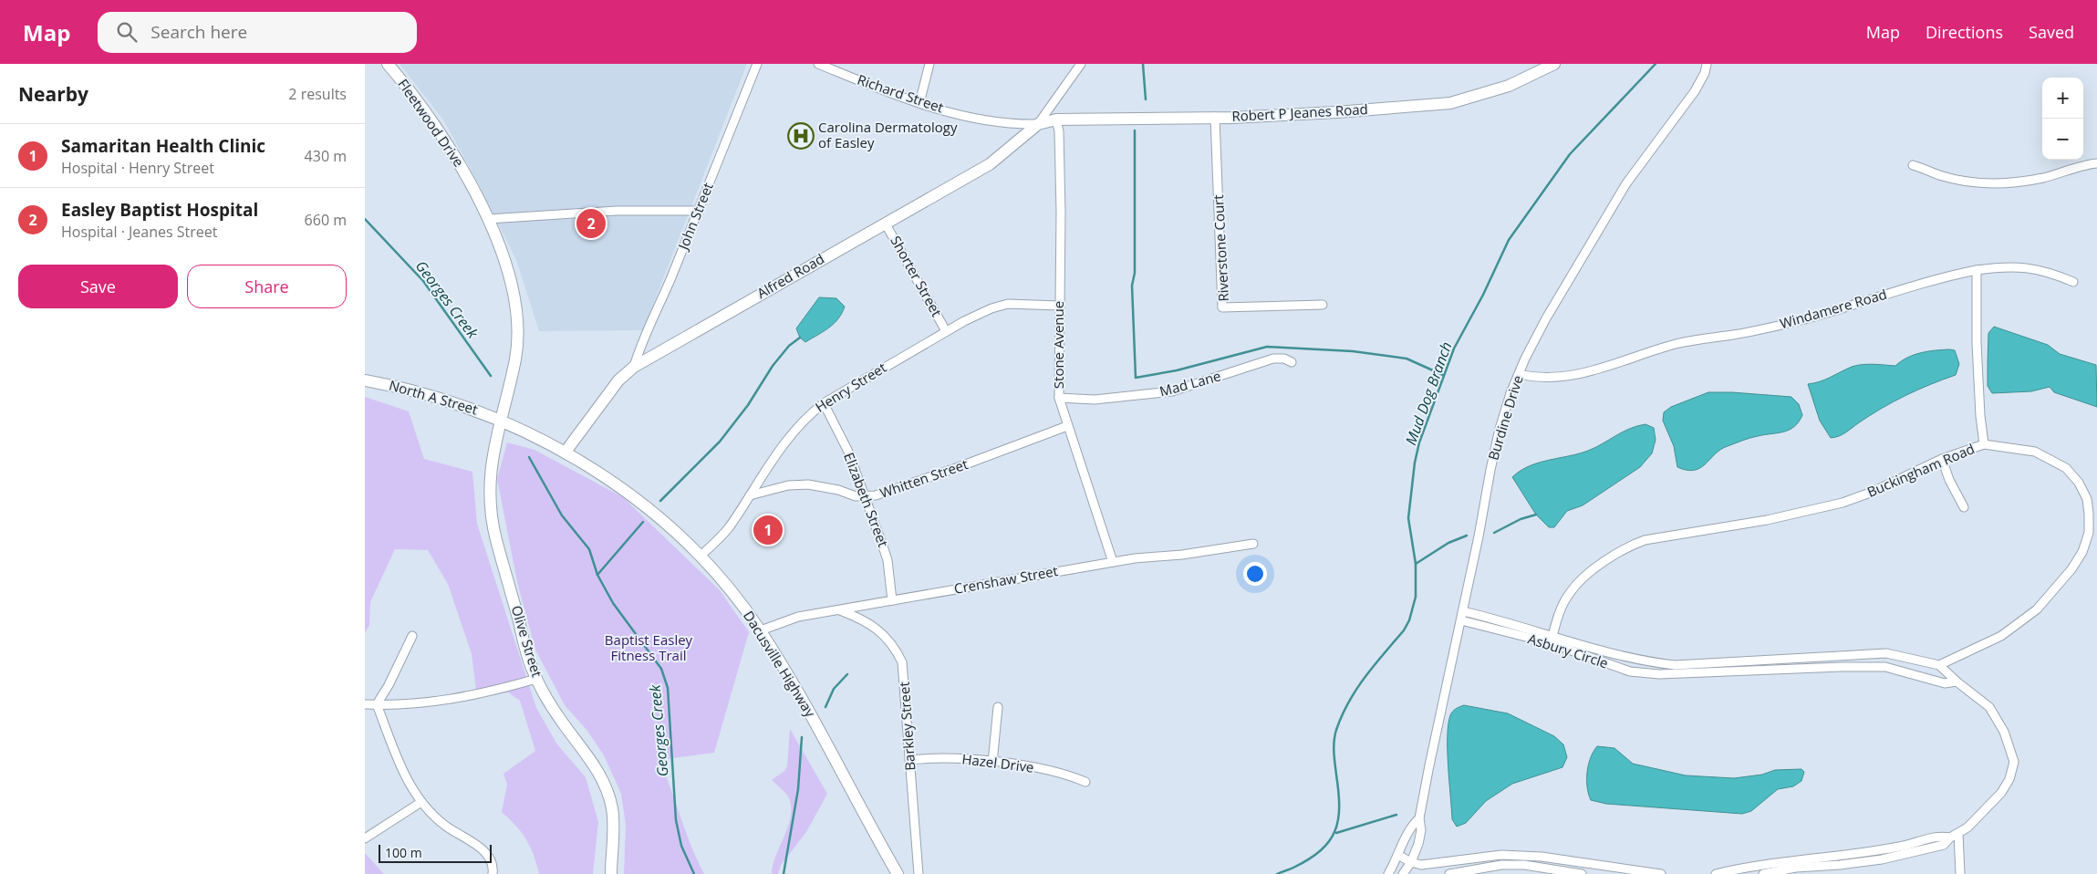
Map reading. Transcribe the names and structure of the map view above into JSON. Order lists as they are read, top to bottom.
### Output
{
  "streets": {
    "street": [
      "Richard Street",
      "Robert P Jeanes Road",
      "Fleetwood Drive",
      "John Street",
      "Riverstone Court",
      "Alfred Road",
      "Shorter Street",
      "Windamere Road",
      "Stone Avenue",
      "Mad Lane",
      "Henry Street",
      "North A Street",
      "Burdine Drive",
      "Buckingham Road",
      "Whitten Street",
      "Elizabeth Street",
      "Crenshaw Street",
      "Olive Street",
      "Asbury Circle",
      "Dacusville Highway",
      "Barkley Street",
      "Hazel Drive"
    ]
  },
  "crossings": [
    ["Richard Street", "Robert P Jeanes Road"],
    ["Richard Street", "Alfred Road"],
    ["Robert P Jeanes Road", "Riverstone Court"],
    ["Robert P Jeanes Road", "Alfred Road"],
    ["Robert P Jeanes Road", "Stone Avenue"],
    ["Fleetwood Drive", "North A Street"],
    ["Fleetwood Drive", "Olive Street"],
    ["Fleetwood Drive", "Dacusville Highway"],
    ["John Street", "Alfred Road"],
    ["Alfred Road", "Shorter Street"],
    ["Alfred Road", "Dacusville Highway"],
    ["Shorter Street", "Henry Street"],
    ["Windamere Road", "Burdine Drive"],
    ["Stone Avenue", "Mad Lane"],
    ["Stone Avenue", "Henry Street"],
    ["Stone Avenue", "Whitten Street"],
    ["Stone Avenue", "Crenshaw Street"],
    ["Henry Street", "Whitten Street"],
    ["Henry Street", "Elizabeth Street"],
    ["Henry Street", "Dacusville Highway"],
    ["North A Street", "Olive Street"],
    ["North A Street", "Dacusville Highway"],
    ["Burdine Drive", "Asbury Circle"],
    ["Buckingham Road", "Asbury Circle"],
    ["Whitten Street", "Elizabeth Street"],
    ["Elizabeth Street", "Crenshaw Street"],
    ["Crenshaw Street", "Dacusville Highway"],
    ["Crenshaw Street", "Barkley Street"],
    ["Olive Street", "Dacusville Highway"],
    ["Barkley Street", "Hazel Drive"]
  ],
  "water": ["Georges Creek", "Mud Dog Branch"],
  "parks": ["Baptist Easley Fitness Trail"],
  "places": {
    "hospital": ["Carolina Dermatology of Easley"]
  },
  "scale_bar": "100 m",
  "page": {
    "header": "Map",
    "search": "Search here",
    "nav": ["Map", "Directions", "Saved"],
    "heading": ["Nearby", "2 results"],
    "map_buttons": ["+", "−"],
    "list": [
      {
        "mark": "1",
        "name": "Samaritan Health Clinic",
        "note": "Hospital · Henry Street",
        "value": "430 m"
      },
      {
        "mark": "2",
        "name": "Easley Baptist Hospital",
        "note": "Hospital · Jeanes Street",
        "value": "660 m"
      }
    ],
    "pins": ["2", "1"],
    "buttons": ["Save", "Share"],
    "scale": "100 m"
  }
}
